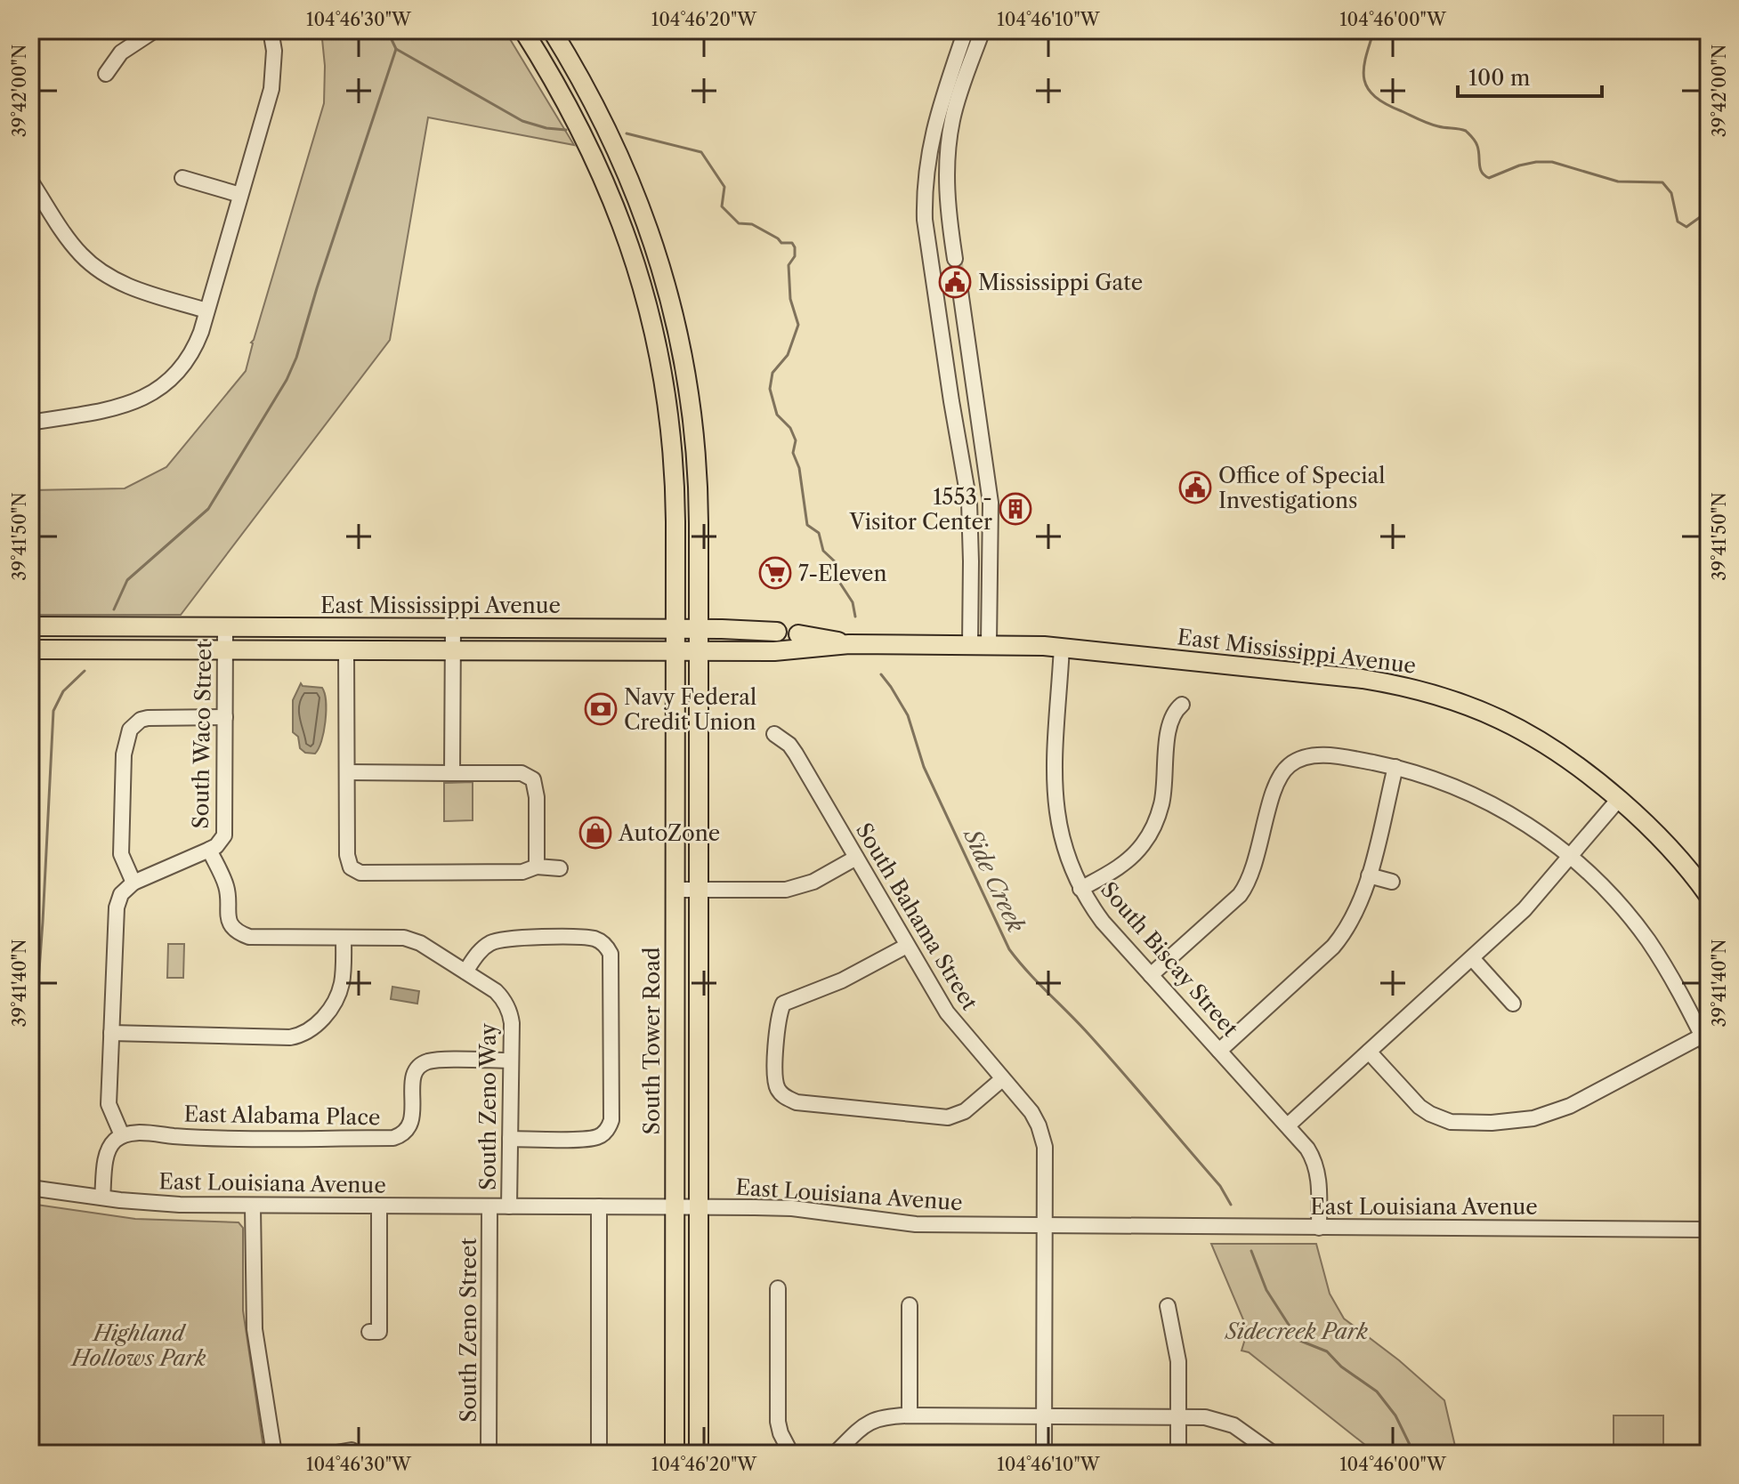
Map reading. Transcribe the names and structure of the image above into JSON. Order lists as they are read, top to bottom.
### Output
{
  "streets": {
    "main road": ["East Mississippi Avenue", "South Tower Road"],
    "street": [
      "South Waco Street",
      "South Bahama Street",
      "South Biscay Street",
      "South Zeno Way",
      "East Alabama Place",
      "East Louisiana Avenue",
      "South Zeno Street"
    ]
  },
  "crossings": [
    ["East Mississippi Avenue", "South Waco Street"],
    ["East Mississippi Avenue", "South Biscay Street"],
    ["East Mississippi Avenue", "South Tower Road"],
    ["South Waco Street", "South Zeno Way"],
    ["South Bahama Street", "East Louisiana Avenue"],
    ["South Biscay Street", "East Louisiana Avenue"],
    ["South Tower Road", "East Louisiana Avenue"],
    ["South Zeno Way", "East Alabama Place"],
    ["South Zeno Way", "East Louisiana Avenue"],
    ["East Louisiana Avenue", "South Zeno Street"]
  ],
  "water": ["Side Creek"],
  "parks": ["Sidecreek Park", "Highland Hollows Park"],
  "places": {
    "public building": ["Mississippi Gate", "Office of Special Investigations"],
    "building": ["1553 - Visitor Center"],
    "supermarket": ["7-Eleven"],
    "bank": ["Navy Federal Credit Union"],
    "shop": ["AutoZone"]
  },
  "scale_bar": "100 m",
  "coordinates": [
    "104°46'30\"W",
    "104°46'20\"W",
    "104°46'10\"W",
    "104°46'00\"W",
    "39°42'00\"N",
    "39°41'50\"N",
    "39°41'40\"N"
  ]
}
